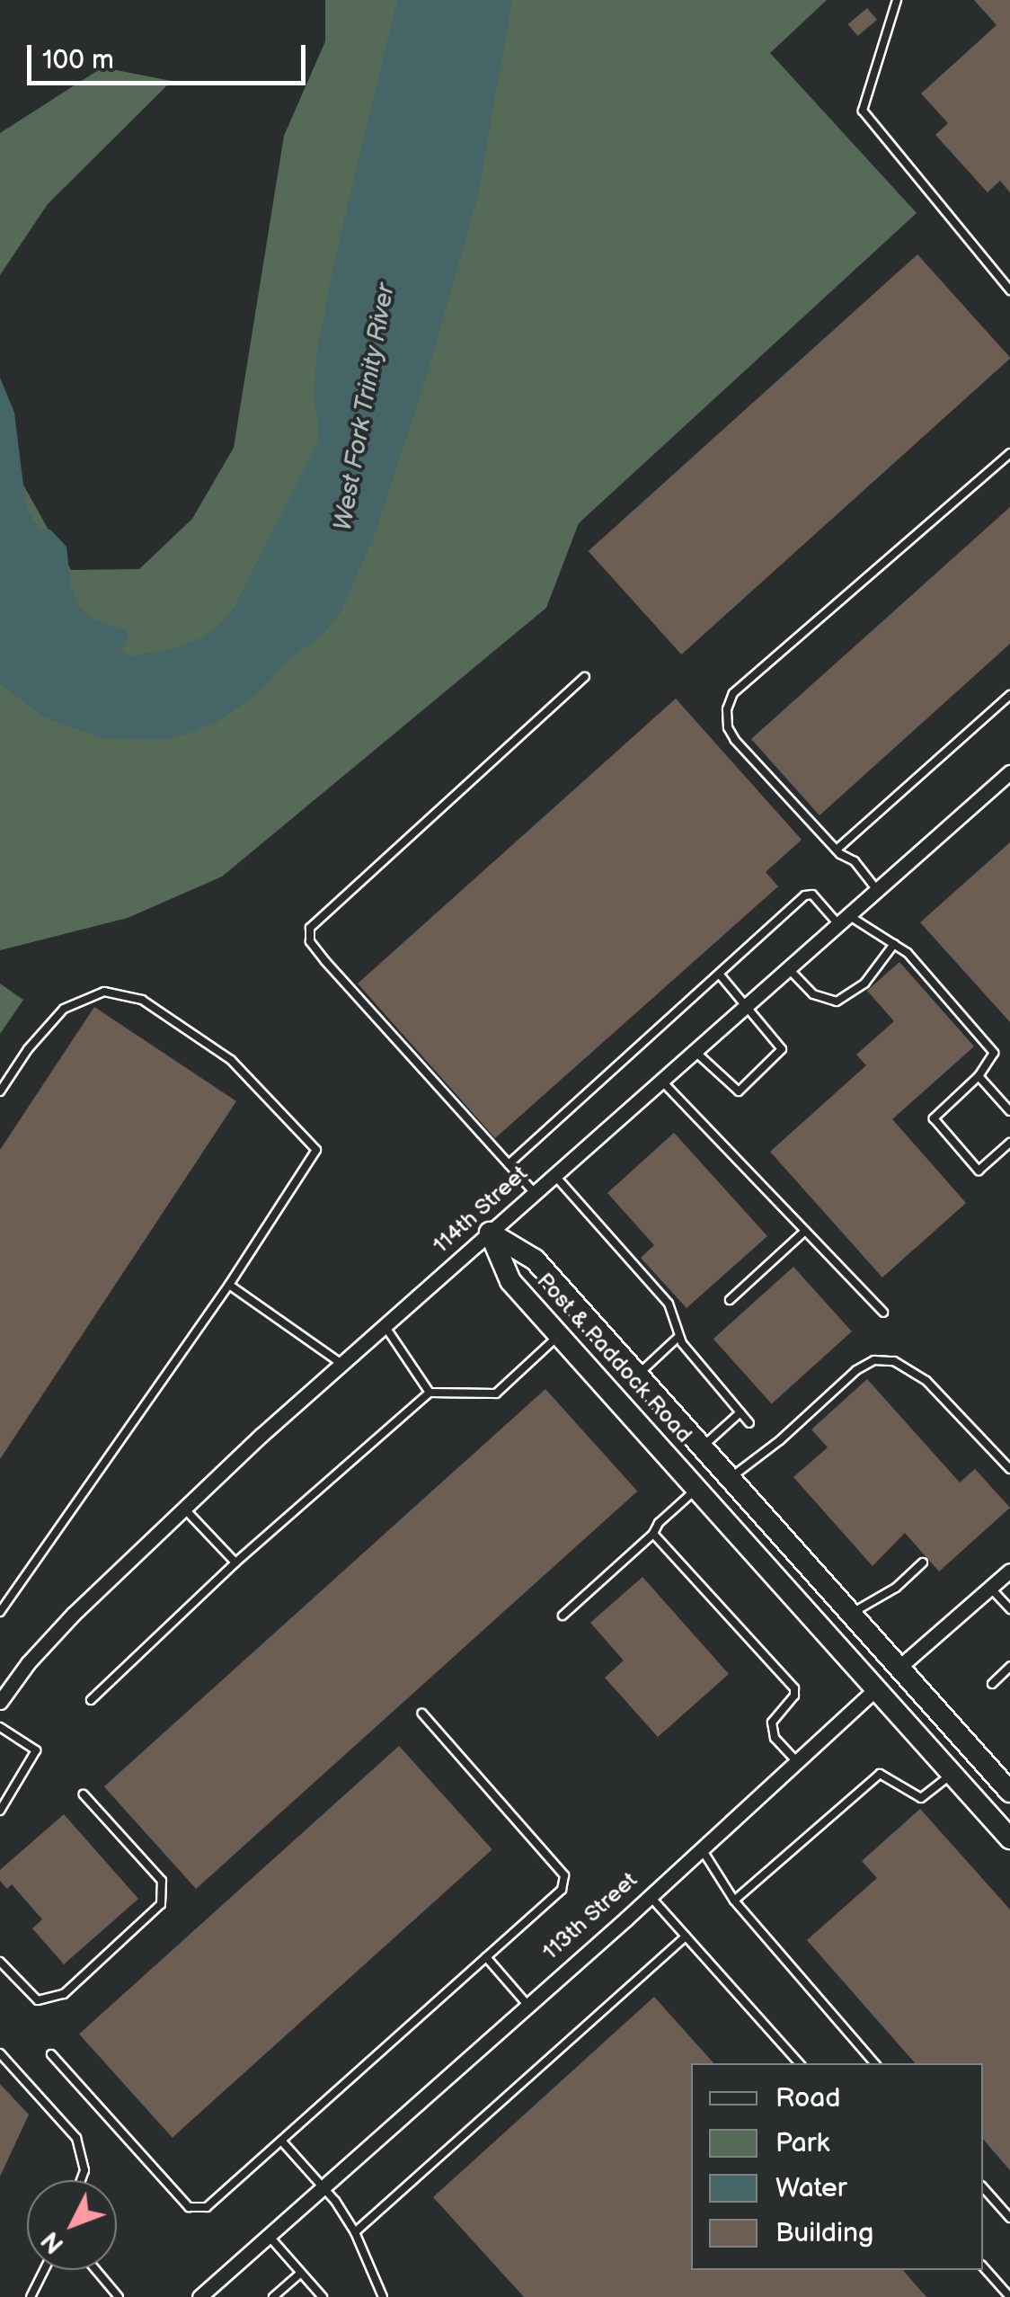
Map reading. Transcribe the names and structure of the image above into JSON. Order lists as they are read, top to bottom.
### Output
{
  "streets": {
    "street": ["114th Street", "Post & Paddock Road", "113th Street"]
  },
  "crossings": [
    ["114th Street", "Post & Paddock Road"],
    ["Post & Paddock Road", "113th Street"]
  ],
  "water": ["West Fork Trinity River"],
  "legend": [
    "Road",
    "Park",
    "Water",
    "Building"
  ],
  "scale_bar": "100 m",
  "north": "bottom left"
}
